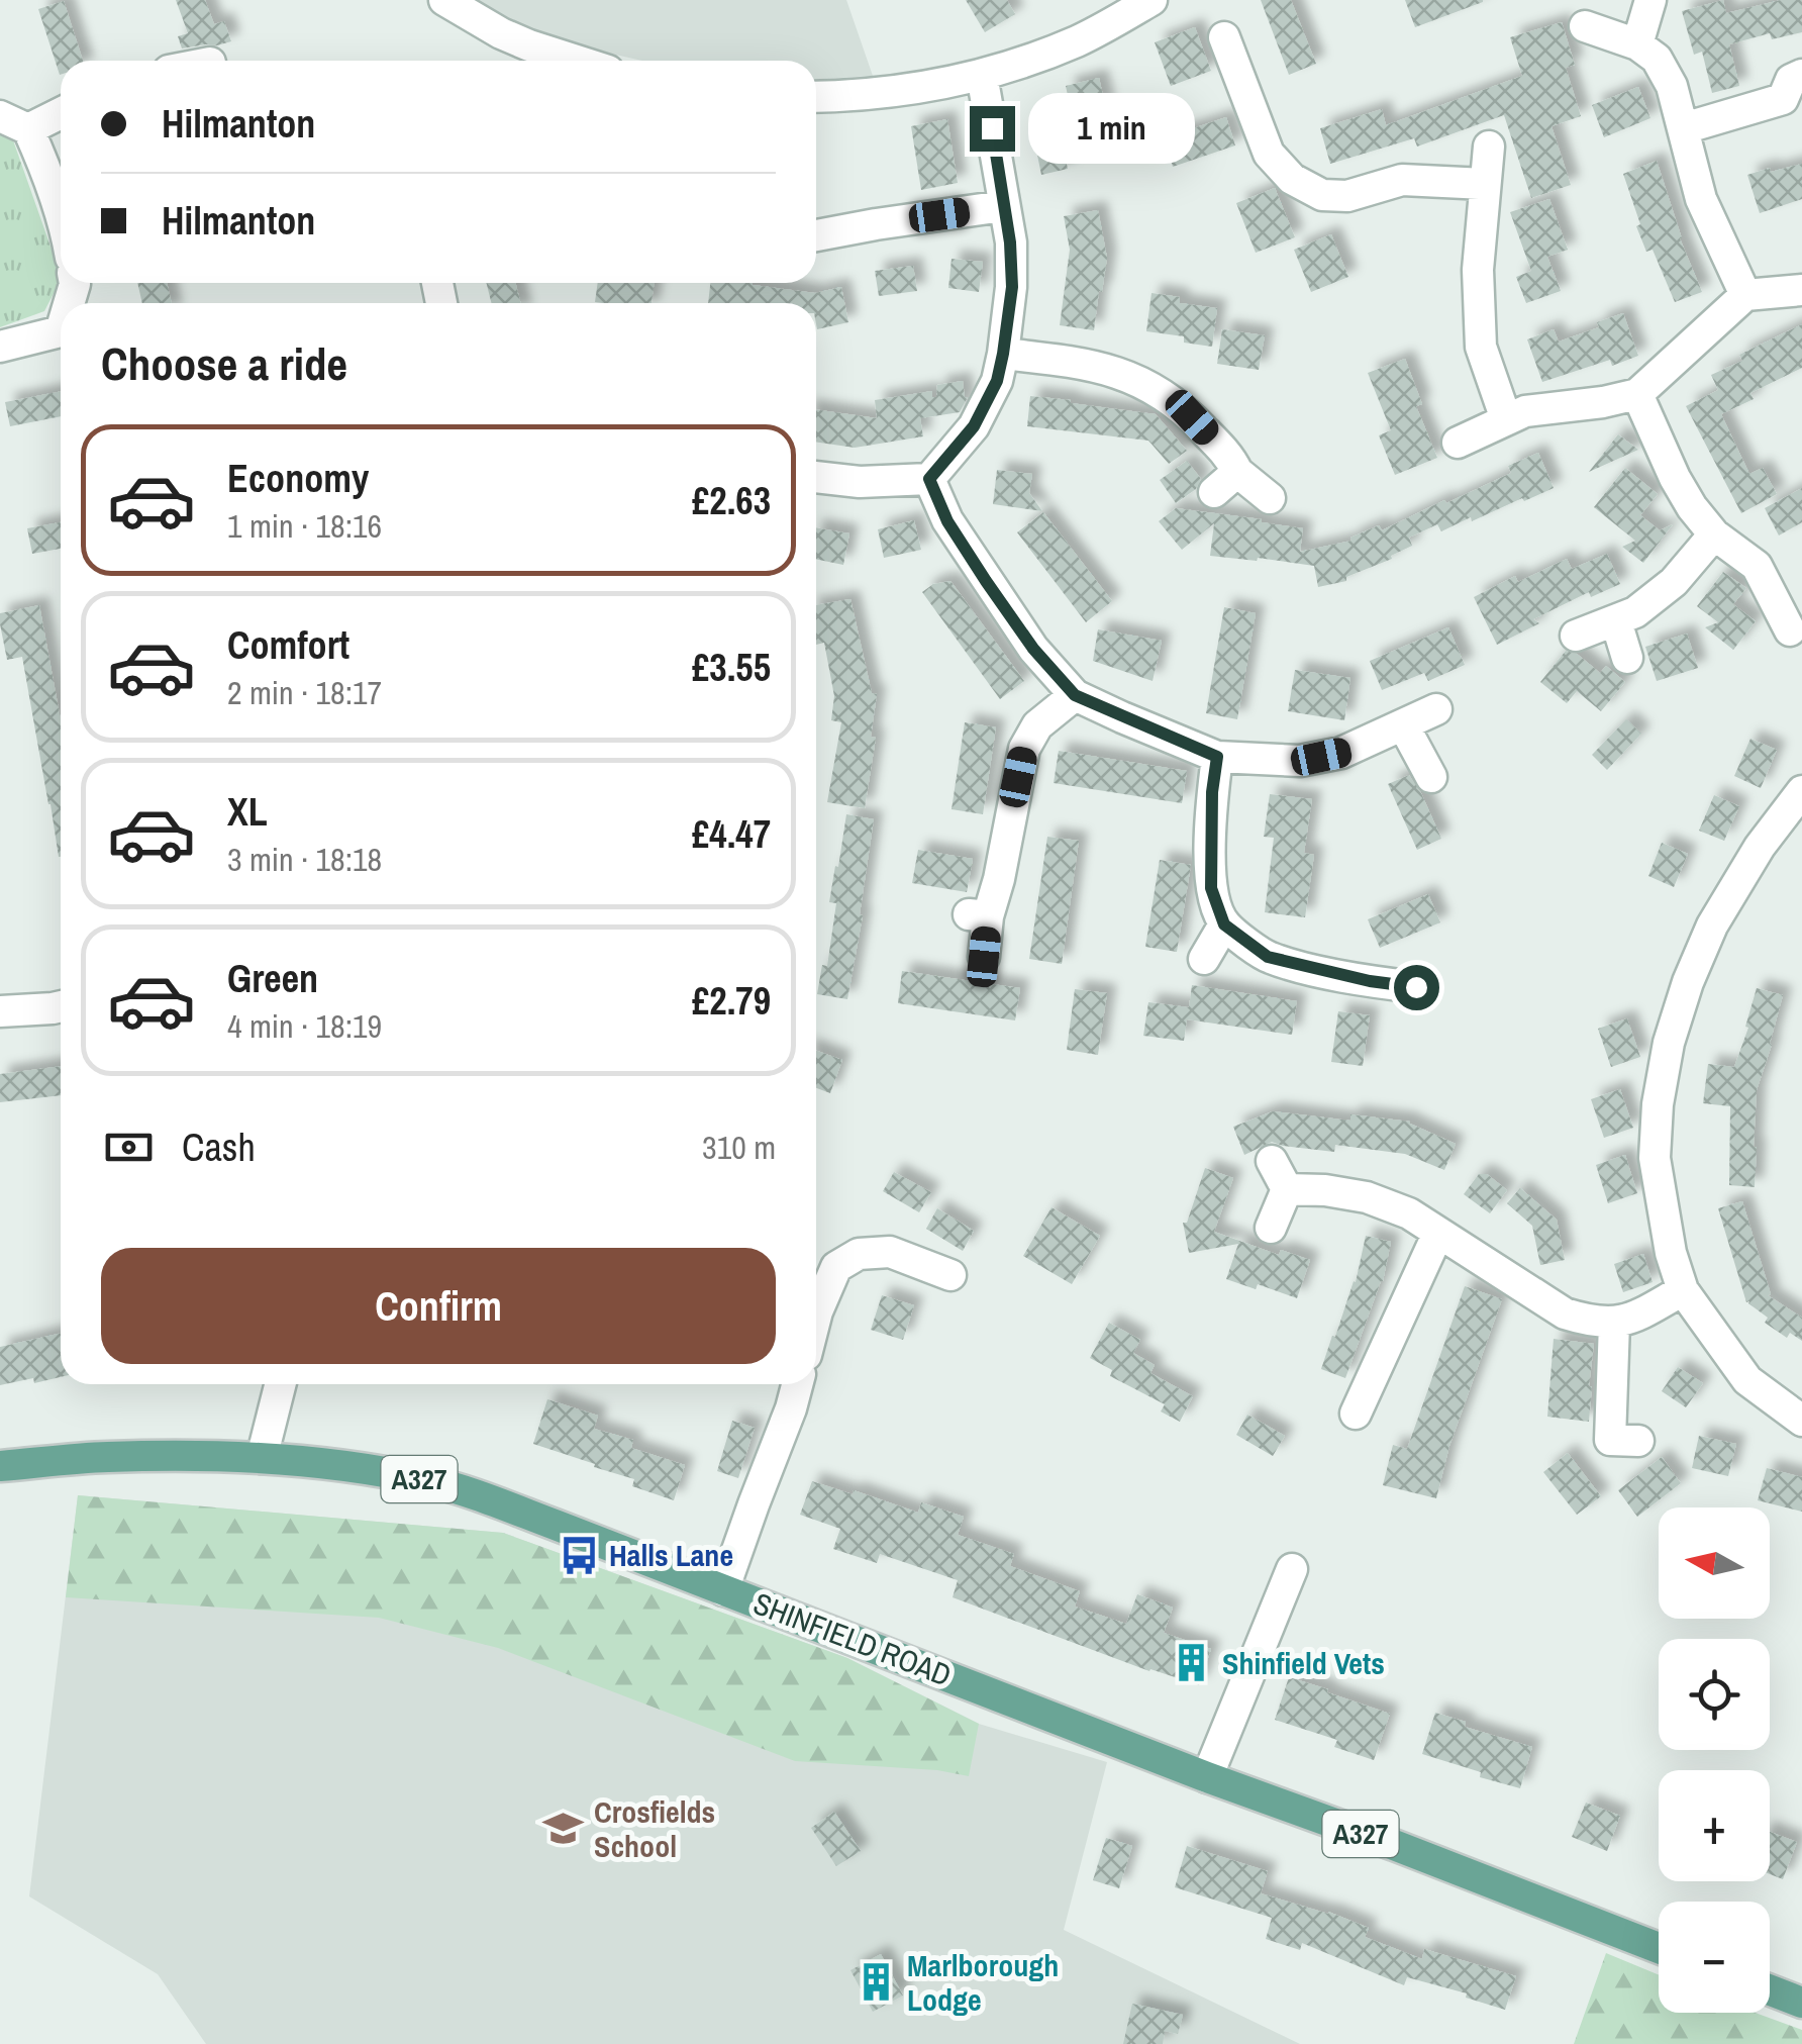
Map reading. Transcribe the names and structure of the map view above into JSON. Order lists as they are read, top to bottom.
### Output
{
  "streets": {
    "main road": ["A327", "SHINFIELD ROAD"]
  },
  "places": {
    "bus stop": ["Halls Lane"],
    "building": ["Shinfield Vets", "Marlborough Lodge"],
    "school or university": ["Crosfields School"]
  },
  "north": "left",
  "page": {
    "banner": ["Hilmanton", "Hilmanton"],
    "bubble": "1 min",
    "heading": "Choose a ride",
    "list": [
      {
        "name": "Economy",
        "note": "1 min · 18:16",
        "value": "£2.63"
      },
      {
        "name": "Comfort",
        "note": "2 min · 18:17",
        "value": "£3.55"
      },
      {
        "name": "XL",
        "note": "3 min · 18:18",
        "value": "£4.47"
      },
      {
        "name": "Green",
        "note": "4 min · 18:19",
        "value": "£2.79"
      }
    ],
    "pay": ["Cash", "310 m"],
    "buttons": "Confirm",
    "map_buttons": ["+", "−"]
  }
}
